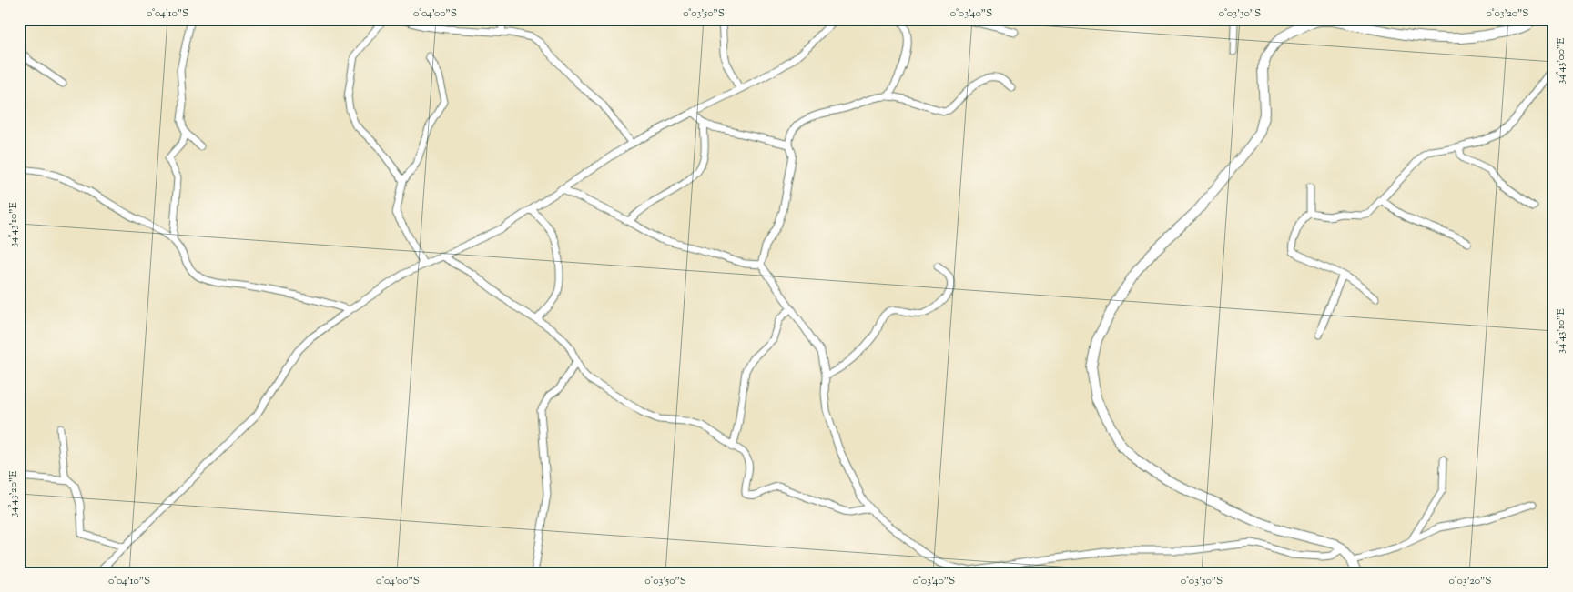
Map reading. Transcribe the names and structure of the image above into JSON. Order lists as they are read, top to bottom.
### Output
{
  "coordinates": [
    "0°04'10\"S",
    "0°04'00\"S",
    "0°03'50\"S",
    "0°03'40\"S",
    "0°03'30\"S",
    "0°03'20\"S",
    "34°43'00\"E",
    "34°43'10\"E",
    "34°43'20\"E"
  ]
}
